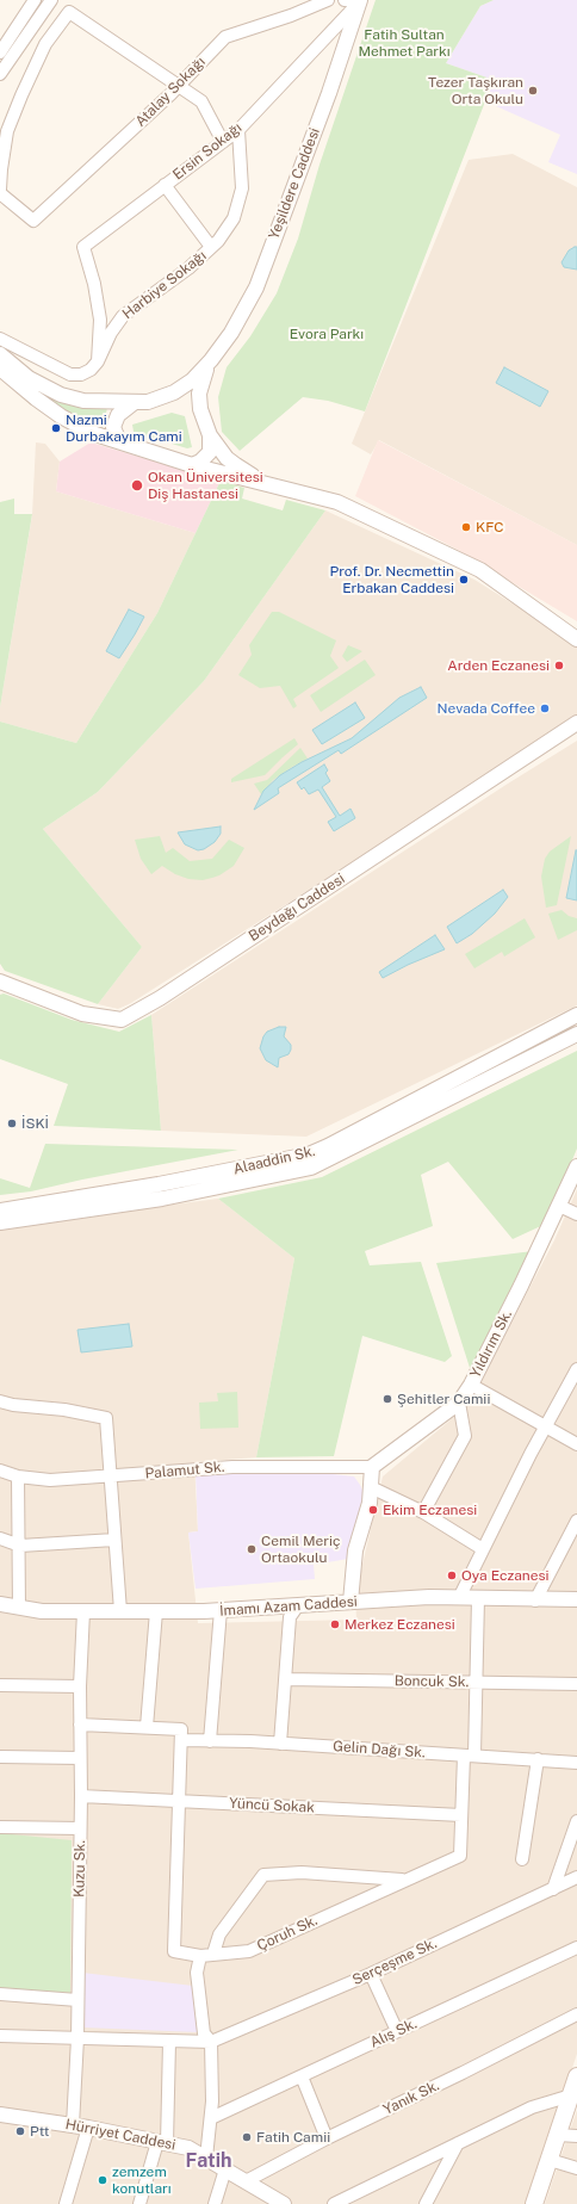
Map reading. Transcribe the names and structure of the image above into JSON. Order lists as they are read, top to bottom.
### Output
{
  "streets": {
    "street": [
      "Atalay Sokağı",
      "Ersin Sokağı",
      "Yeşildere Caddesi",
      "Harbiye Sokağı",
      "Beydağı Caddesi",
      "Alaaddin Sk.",
      "Yıldırım Sk.",
      "Palamut Sk.",
      "İmamı Azam Caddesi",
      "Boncuk Sk.",
      "Gelin Dağı Sk.",
      "Yüncü Sokak",
      "Kuzu Sk.",
      "Çoruh Sk.",
      "Serçeşme Sk.",
      "Alış Sk.",
      "Yanık Sk.",
      "Hürriyet Caddesi"
    ]
  },
  "crossings": [
    ["Ersin Sokağı", "Yeşildere Caddesi"],
    ["Ersin Sokağı", "Harbiye Sokağı"],
    ["Yıldırım Sk.", "Palamut Sk."],
    ["İmamı Azam Caddesi", "Kuzu Sk."],
    ["İmamı Azam Caddesi", "Çoruh Sk."],
    ["Boncuk Sk.", "Çoruh Sk."],
    ["Gelin Dağı Sk.", "Çoruh Sk."],
    ["Yüncü Sokak", "Kuzu Sk."],
    ["Yüncü Sokak", "Çoruh Sk."],
    ["Kuzu Sk.", "Hürriyet Caddesi"],
    ["Yanık Sk.", "Hürriyet Caddesi"]
  ],
  "districts": ["Fatih"],
  "parks": ["Fatih Sultan Mehmet Parkı", "Evora Parkı"],
  "places": [
    "Tezer Taşkıran Orta Okulu",
    "Nazmi Durbakayım Cami",
    "Okan Üniversitesi Diş Hastanesi",
    "KFC",
    "Prof. Dr. Necmettin Erbakan Caddesi",
    "Arden Eczanesi",
    "Nevada Coffee",
    "İSKİ",
    "Şehitler Camii",
    "Ekim Eczanesi",
    "Cemil Meriç Ortaokulu",
    "Oya Eczanesi",
    "Merkez Eczanesi",
    "Ptt",
    "Fatih Camii",
    "zemzem konutları"
  ]
}
